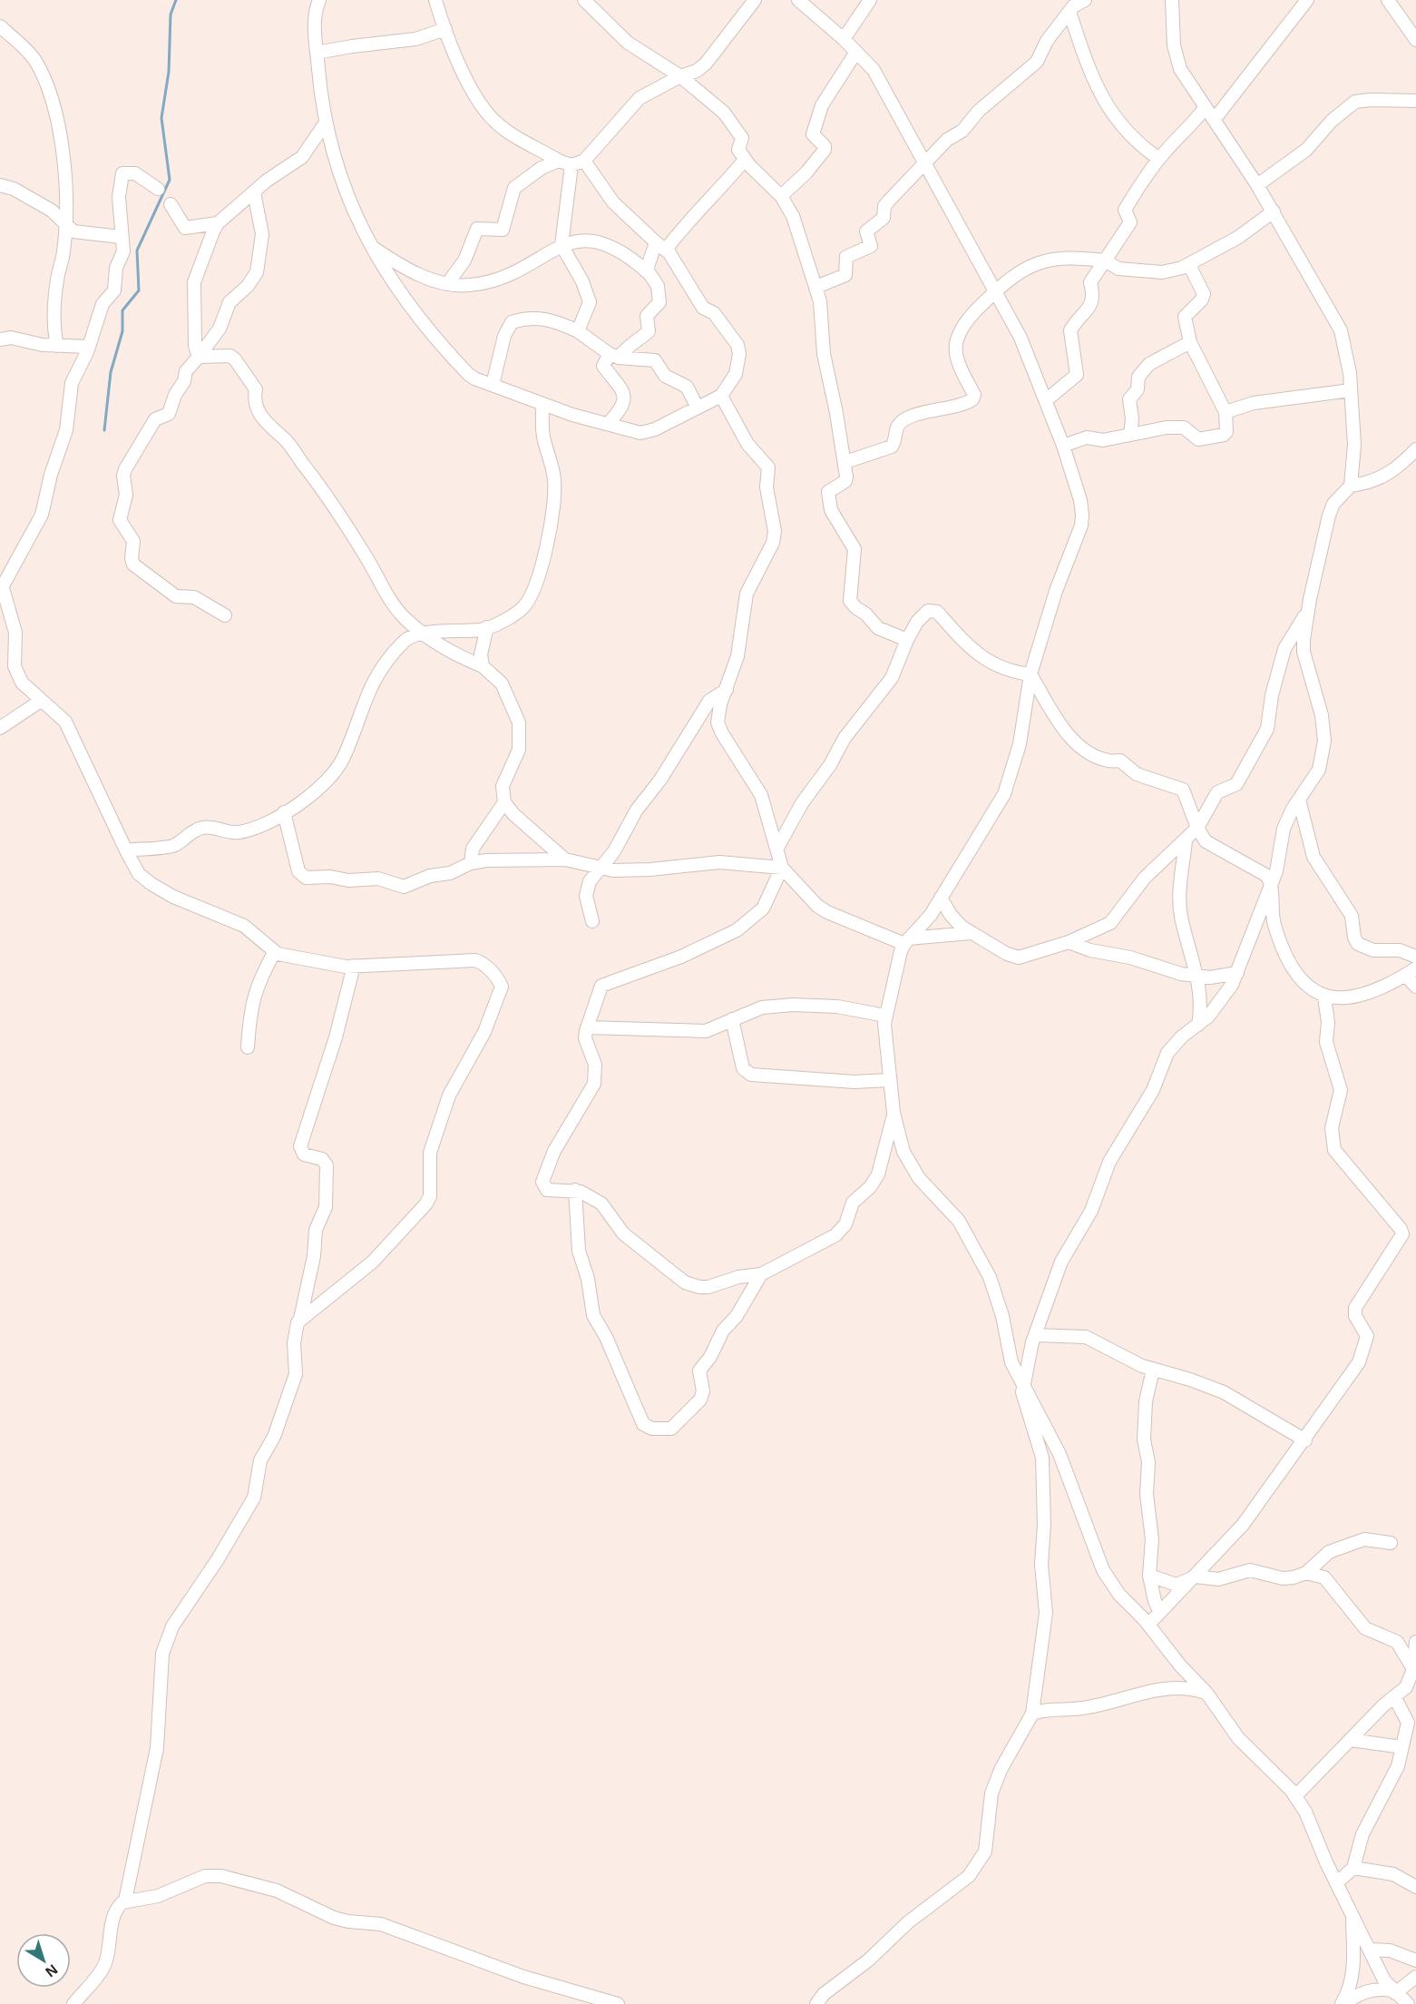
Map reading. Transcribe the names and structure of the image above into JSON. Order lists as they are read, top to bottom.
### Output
{
  "north": "bottom right"
}
